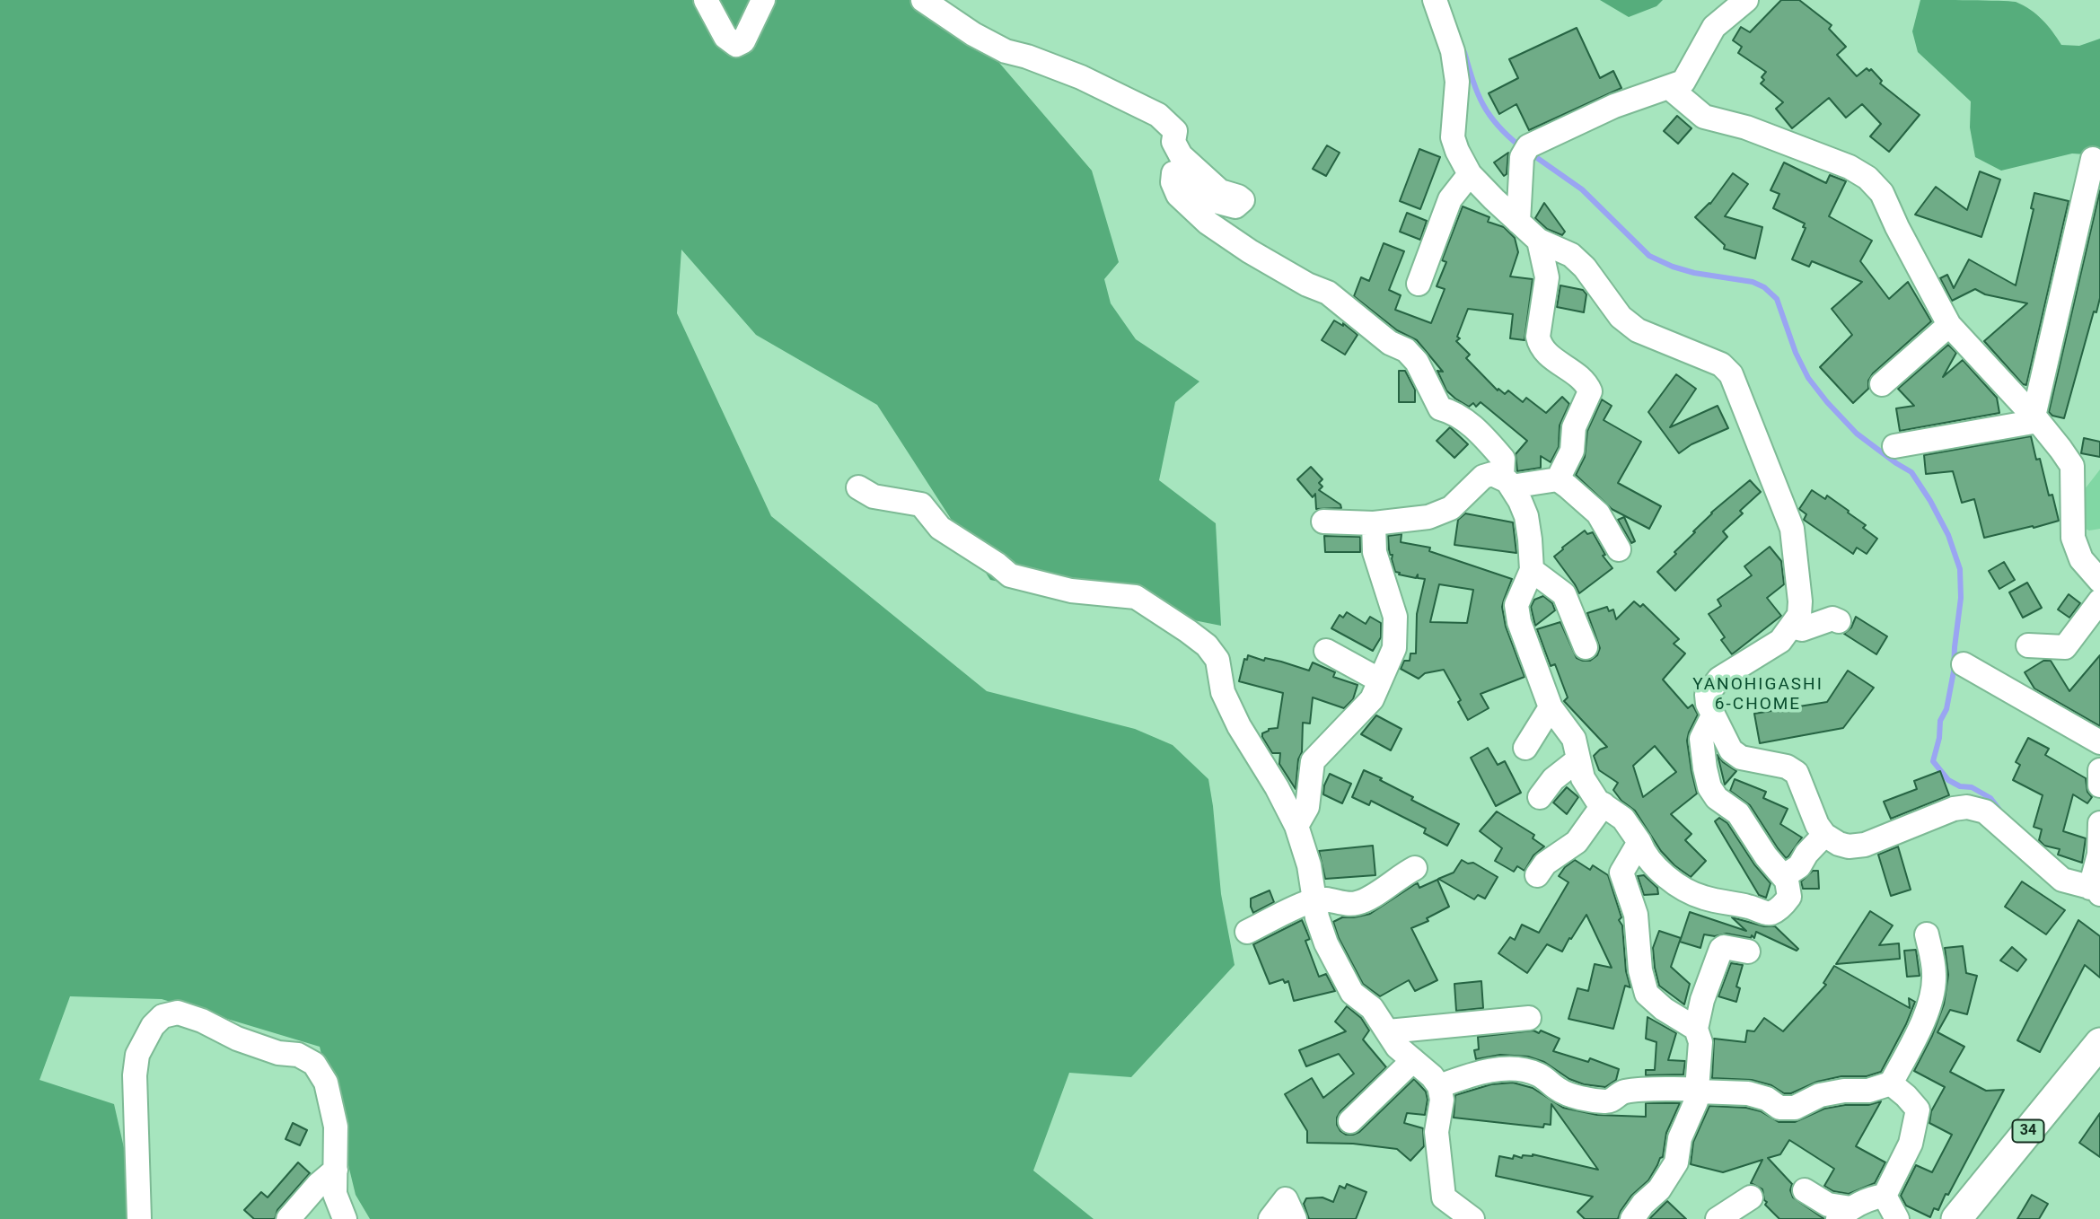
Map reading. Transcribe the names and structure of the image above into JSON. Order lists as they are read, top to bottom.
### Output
{
  "streets": {
    "main road": ["34"]
  },
  "districts": ["YANOHIGASHI 6-CHOME"]
}
